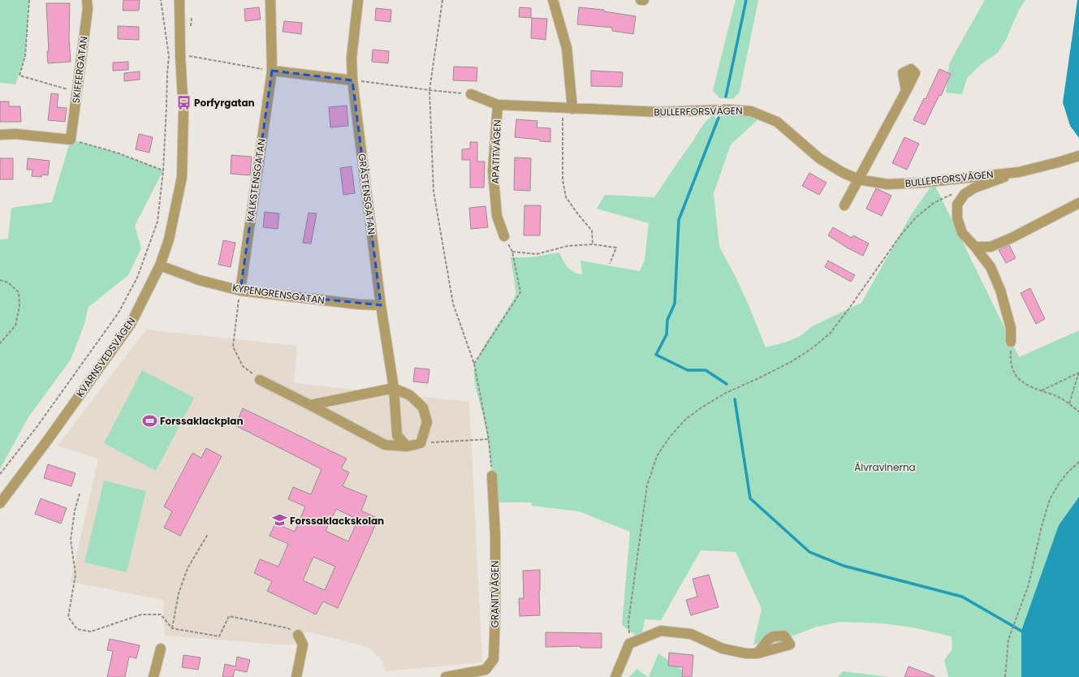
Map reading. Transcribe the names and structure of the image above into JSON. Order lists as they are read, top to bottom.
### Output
{
  "streets": {
    "street": [
      "SKIFFERGATAN",
      "BULLERFORSVÄGEN",
      "APATITVÄGEN",
      "KALKSTENSGATAN",
      "GRÅSTENSGATAN",
      "KYPENGRENSGATAN",
      "KVARNSVEDSVÄGEN",
      "GRANITVÄGEN"
    ]
  },
  "crossings": [
    ["BULLERFORSVÄGEN", "APATITVÄGEN"],
    ["KALKSTENSGATAN", "KYPENGRENSGATAN"],
    ["GRÅSTENSGATAN", "KYPENGRENSGATAN"],
    ["KYPENGRENSGATAN", "KVARNSVEDSVÄGEN"]
  ],
  "parks": ["Älvravinerna"],
  "places": {
    "bus stop": ["Porfyrgatan"],
    "sports": ["Forssaklackplan"],
    "school or university": ["Forssaklackskolan"]
  }
}
